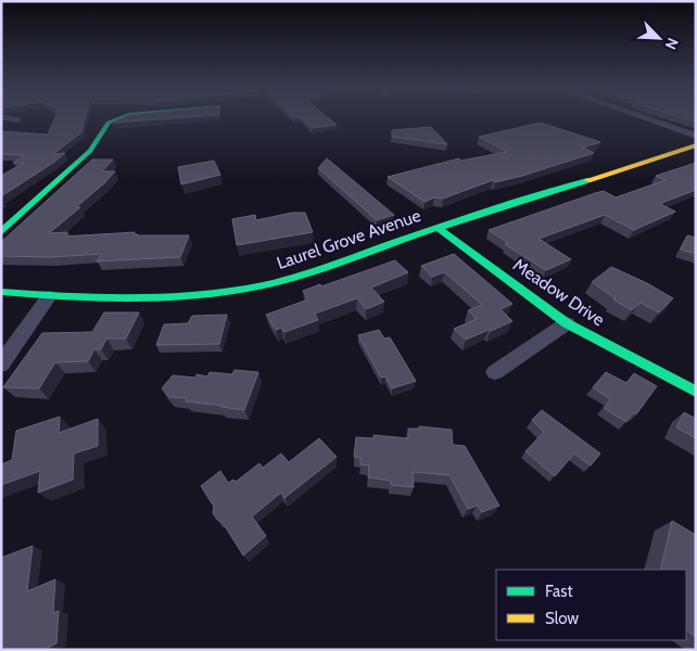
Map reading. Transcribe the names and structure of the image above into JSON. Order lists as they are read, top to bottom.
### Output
{
  "streets": {
    "street": ["Laurel Grove Avenue", "Meadow Drive"]
  },
  "crossings": [
    ["Laurel Grove Avenue", "Meadow Drive"]
  ],
  "legend": ["Fast", "Slow"],
  "north": "bottom right"
}
